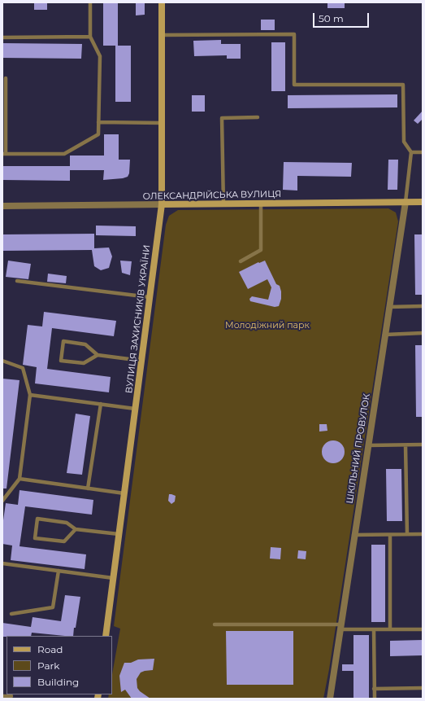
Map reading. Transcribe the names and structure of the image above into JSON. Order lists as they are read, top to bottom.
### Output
{
  "streets": {
    "main road": ["ОЛЕКСАНДРІЙСЬКА ВУЛИЦЯ", "ВУЛИЦЯ ЗАХИСНИКІВ УКРАЇНИ"],
    "street": ["ШКІЛЬНИЙ ПРОВУЛОК"]
  },
  "crossings": [
    ["ОЛЕКСАНДРІЙСЬКА ВУЛИЦЯ", "ВУЛИЦЯ ЗАХИСНИКІВ УКРАЇНИ"],
    ["ОЛЕКСАНДРІЙСЬКА ВУЛИЦЯ", "ШКІЛЬНИЙ ПРОВУЛОК"]
  ],
  "parks": ["Молодіжний парк"],
  "legend": ["Road", "Park", "Building"],
  "scale_bar": "50 m"
}
